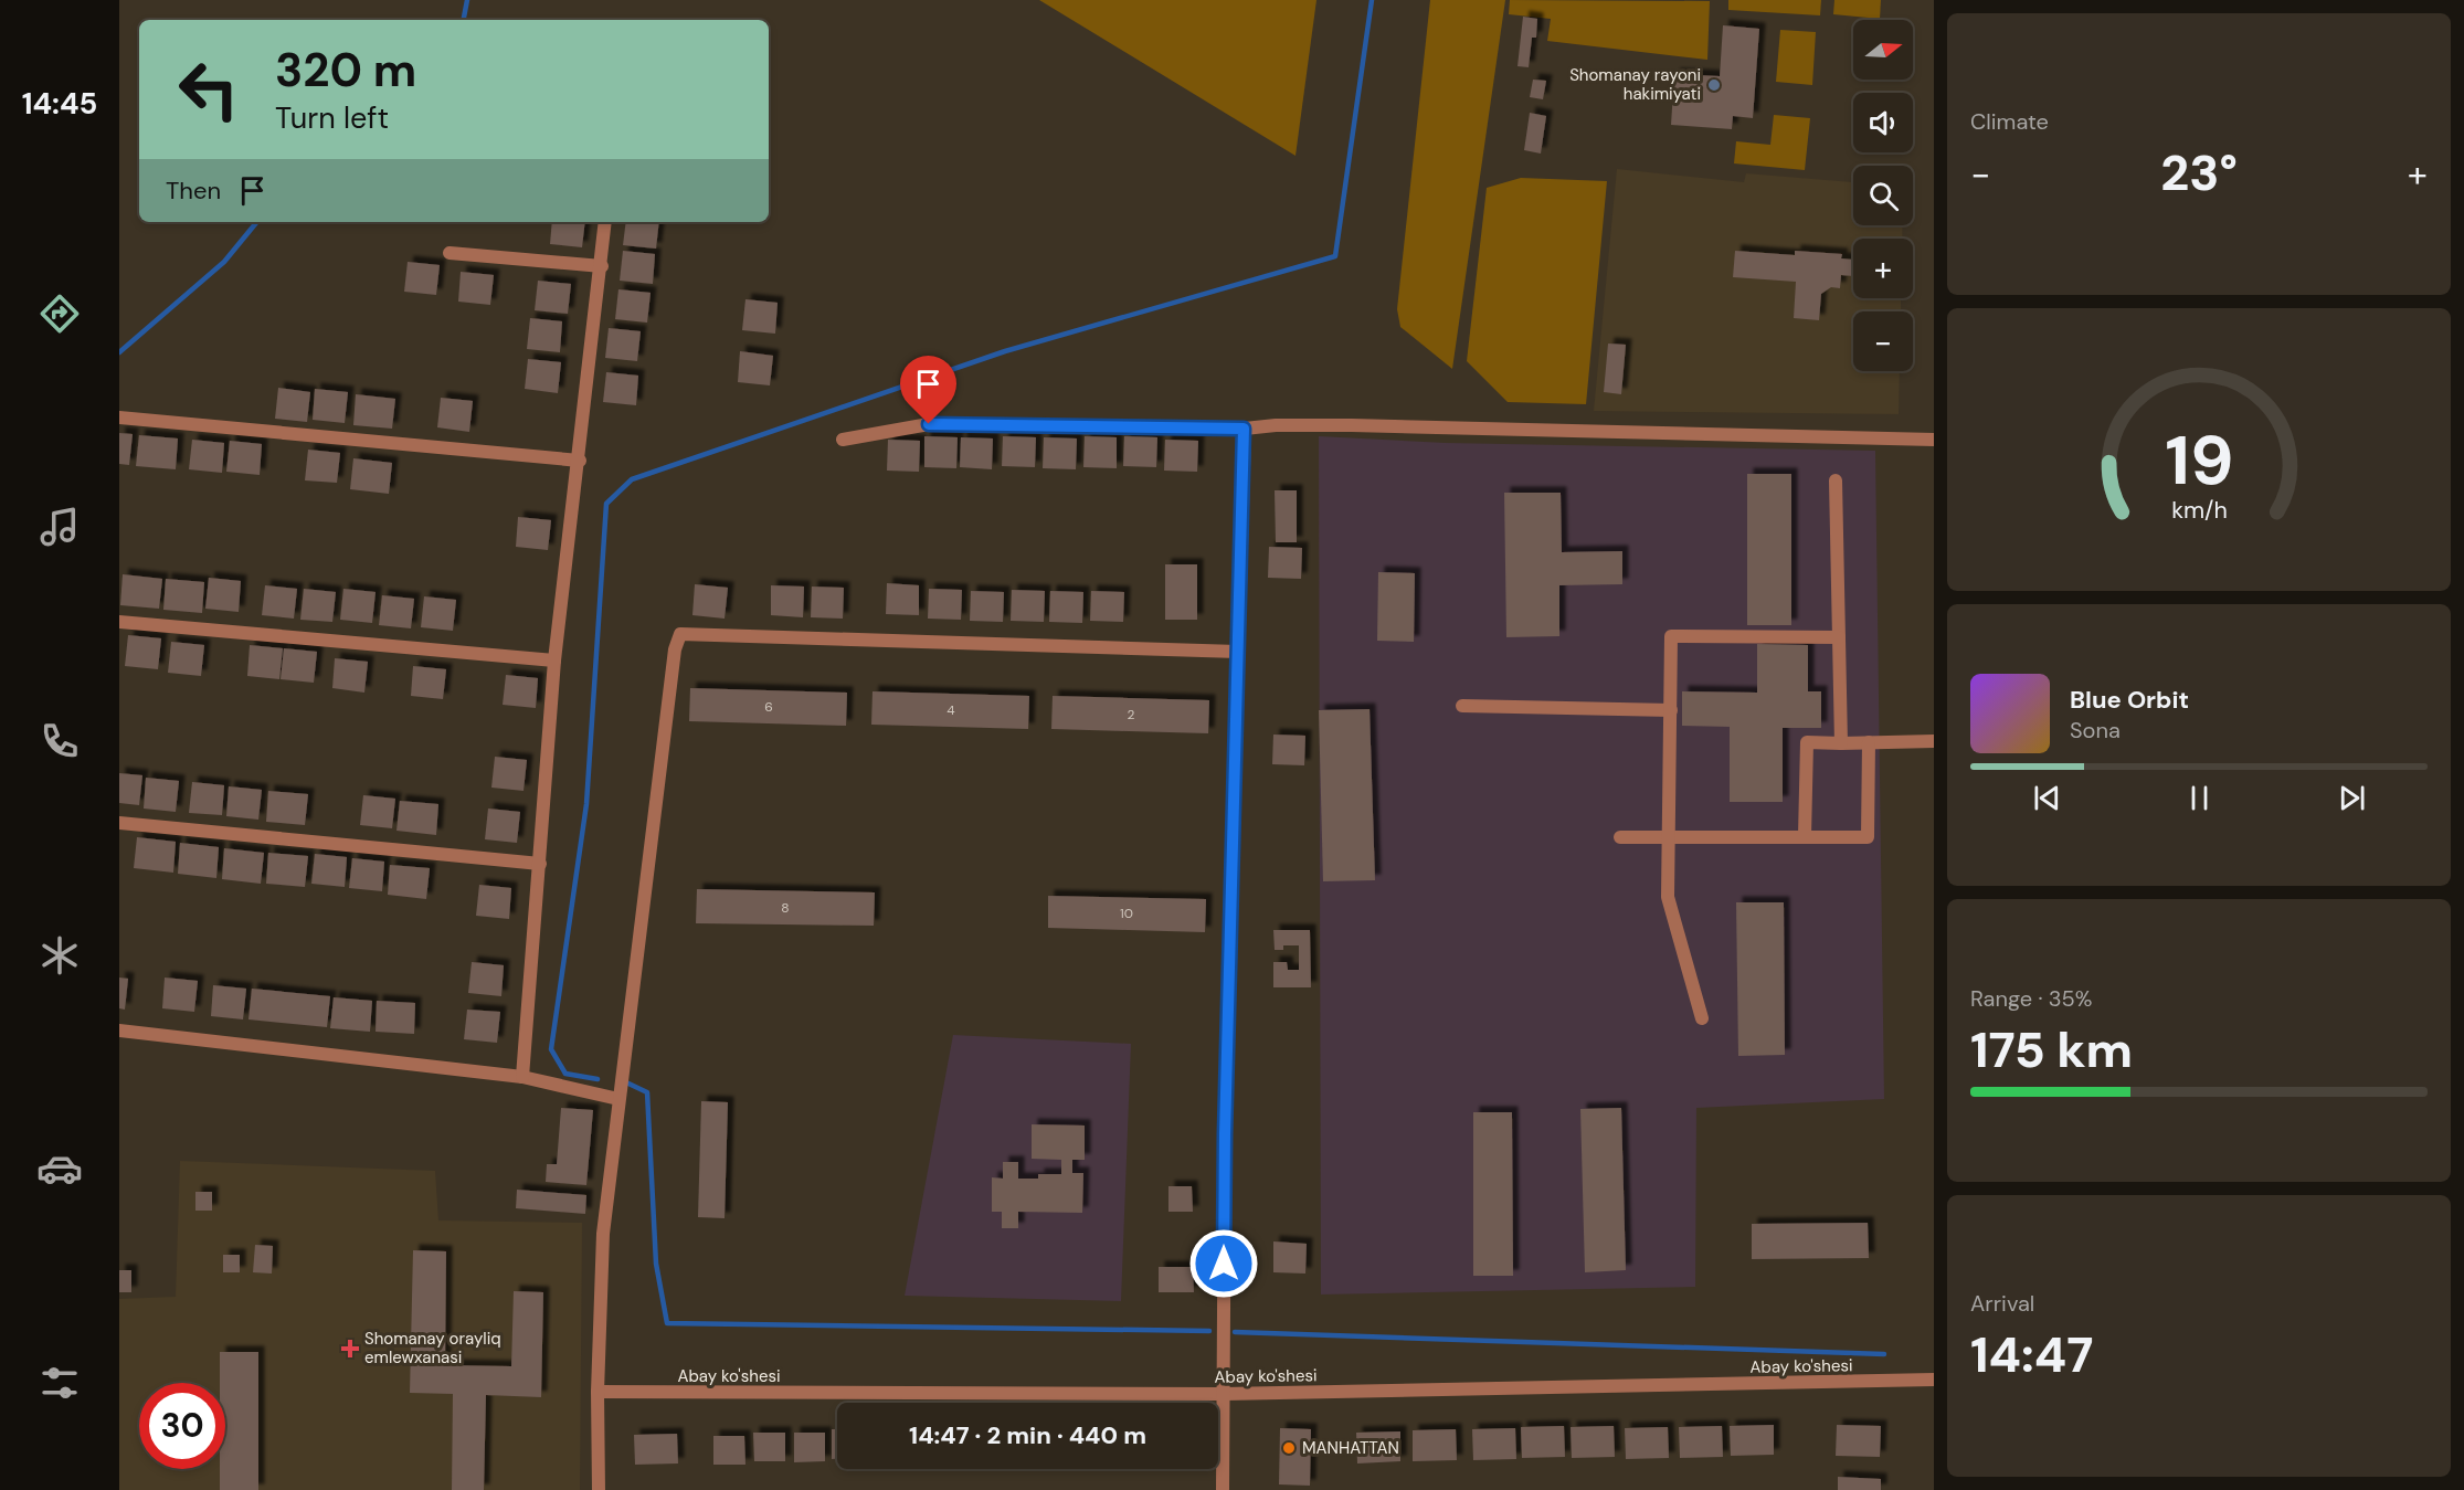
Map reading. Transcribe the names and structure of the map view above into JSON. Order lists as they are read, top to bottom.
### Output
{
  "streets": {
    "street": ["Abay ko'shesi"]
  },
  "places": {
    "other": ["Shomanay rayoni hakimiyati", "MANHATTAN"],
    "health": ["Shomanay orayliq emlewxanasi"]
  },
  "house_numbers": [
    "6",
    "4",
    "2",
    "8",
    "10"
  ],
  "north": "right",
  "page": {
    "tabs": "14:45",
    "tile": [
      "Climate",
      ["Range · 35%", "175 km"],
      ["Arrival", "14:47"]
    ],
    "map_buttons": ["+", "−"],
    "turn": ["320 m", "Turn left"],
    "heat": ["−", "23°", "+"],
    "then": "Then",
    "song": ["Blue Orbit", "Sona"],
    "limit": "30",
    "trip": "14:47 · 2 min · 440 m",
    "gauge": ["19", "km/h"]
  }
}
